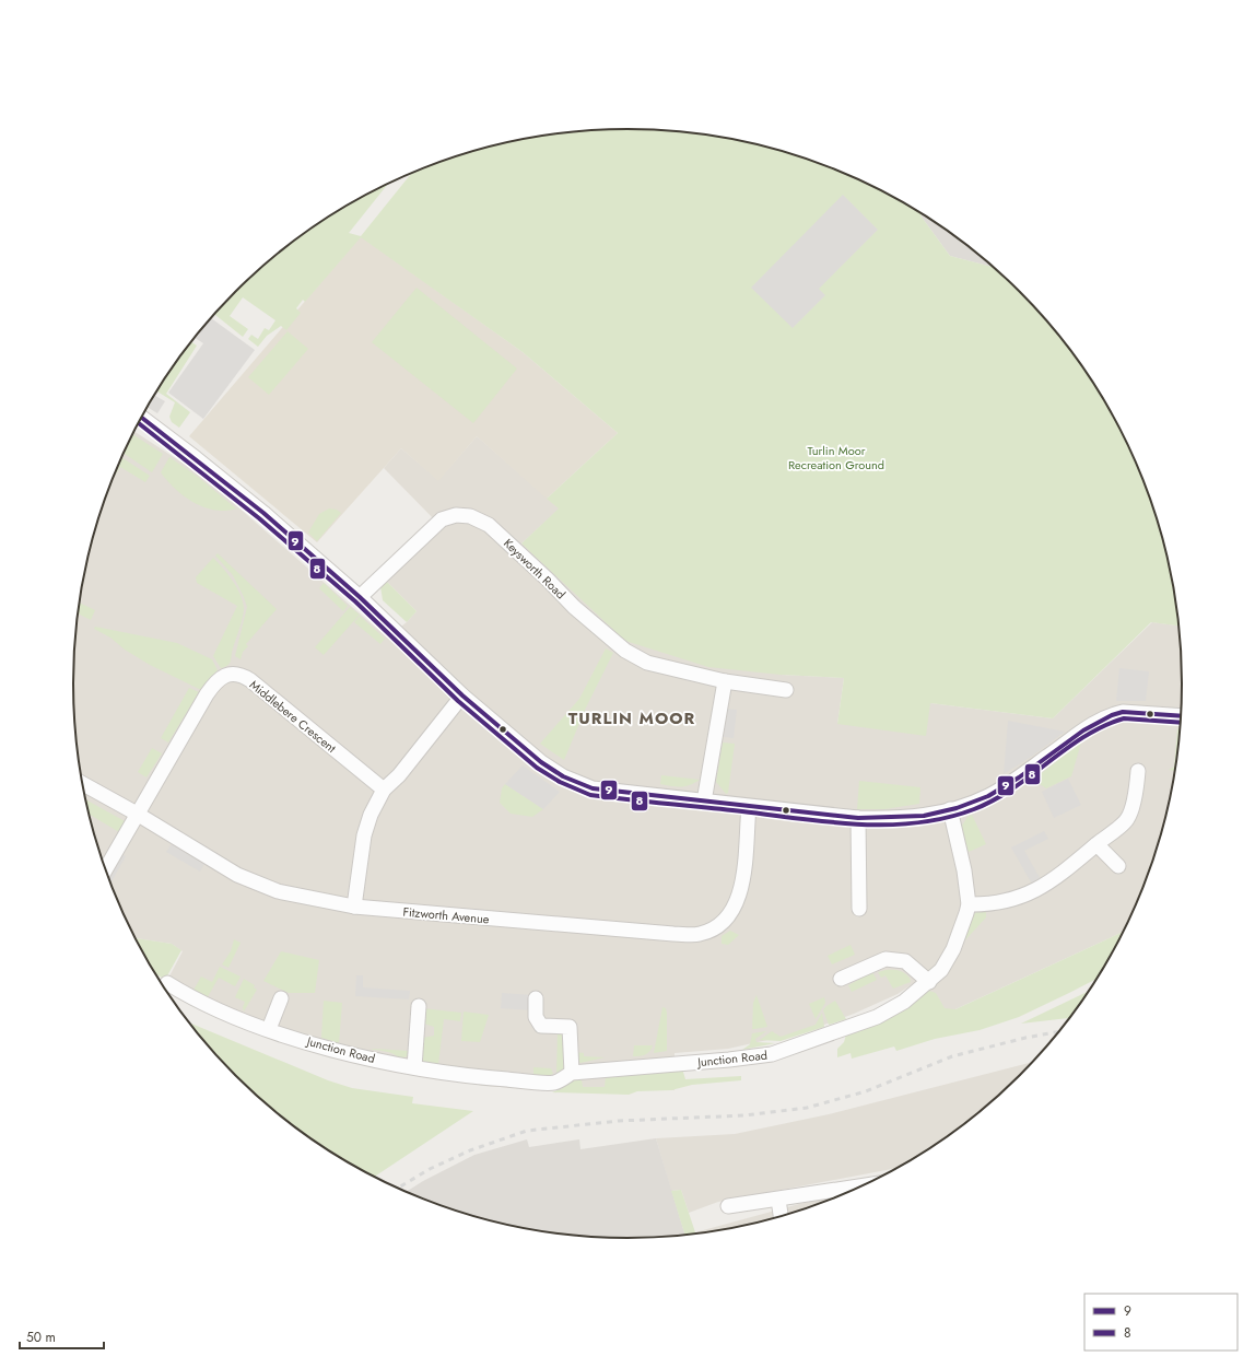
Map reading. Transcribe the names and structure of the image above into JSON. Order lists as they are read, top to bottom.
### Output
{
  "streets": {
    "street": [
      "Keysworth Road",
      "Middlebere Crescent",
      "Fitzworth Avenue",
      "Junction Road"
    ]
  },
  "crossings": [
    ["Middlebere Crescent", "Fitzworth Avenue"]
  ],
  "districts": ["TURLIN MOOR"],
  "parks": ["Turlin Moor Recreation Ground"],
  "lines": ["transit line 9", "transit line 8"],
  "legend": ["9", "8"],
  "scale_bar": "50 m"
}
